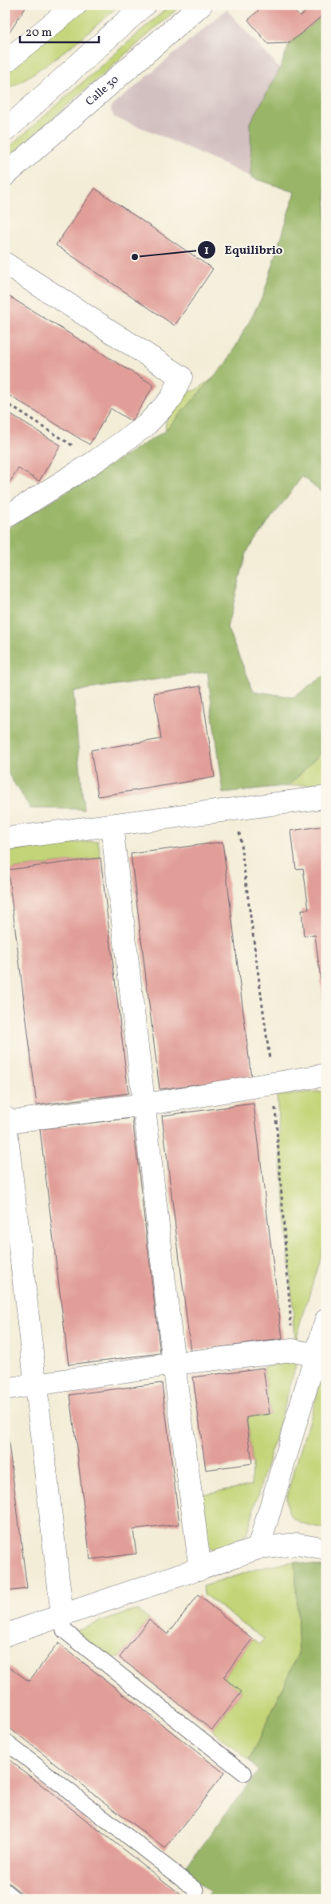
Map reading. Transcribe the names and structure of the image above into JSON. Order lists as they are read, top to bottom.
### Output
{
  "streets": {
    "street": ["Calle 30"]
  },
  "places": ["Equilibrio"],
  "scale_bar": "20 m"
}
